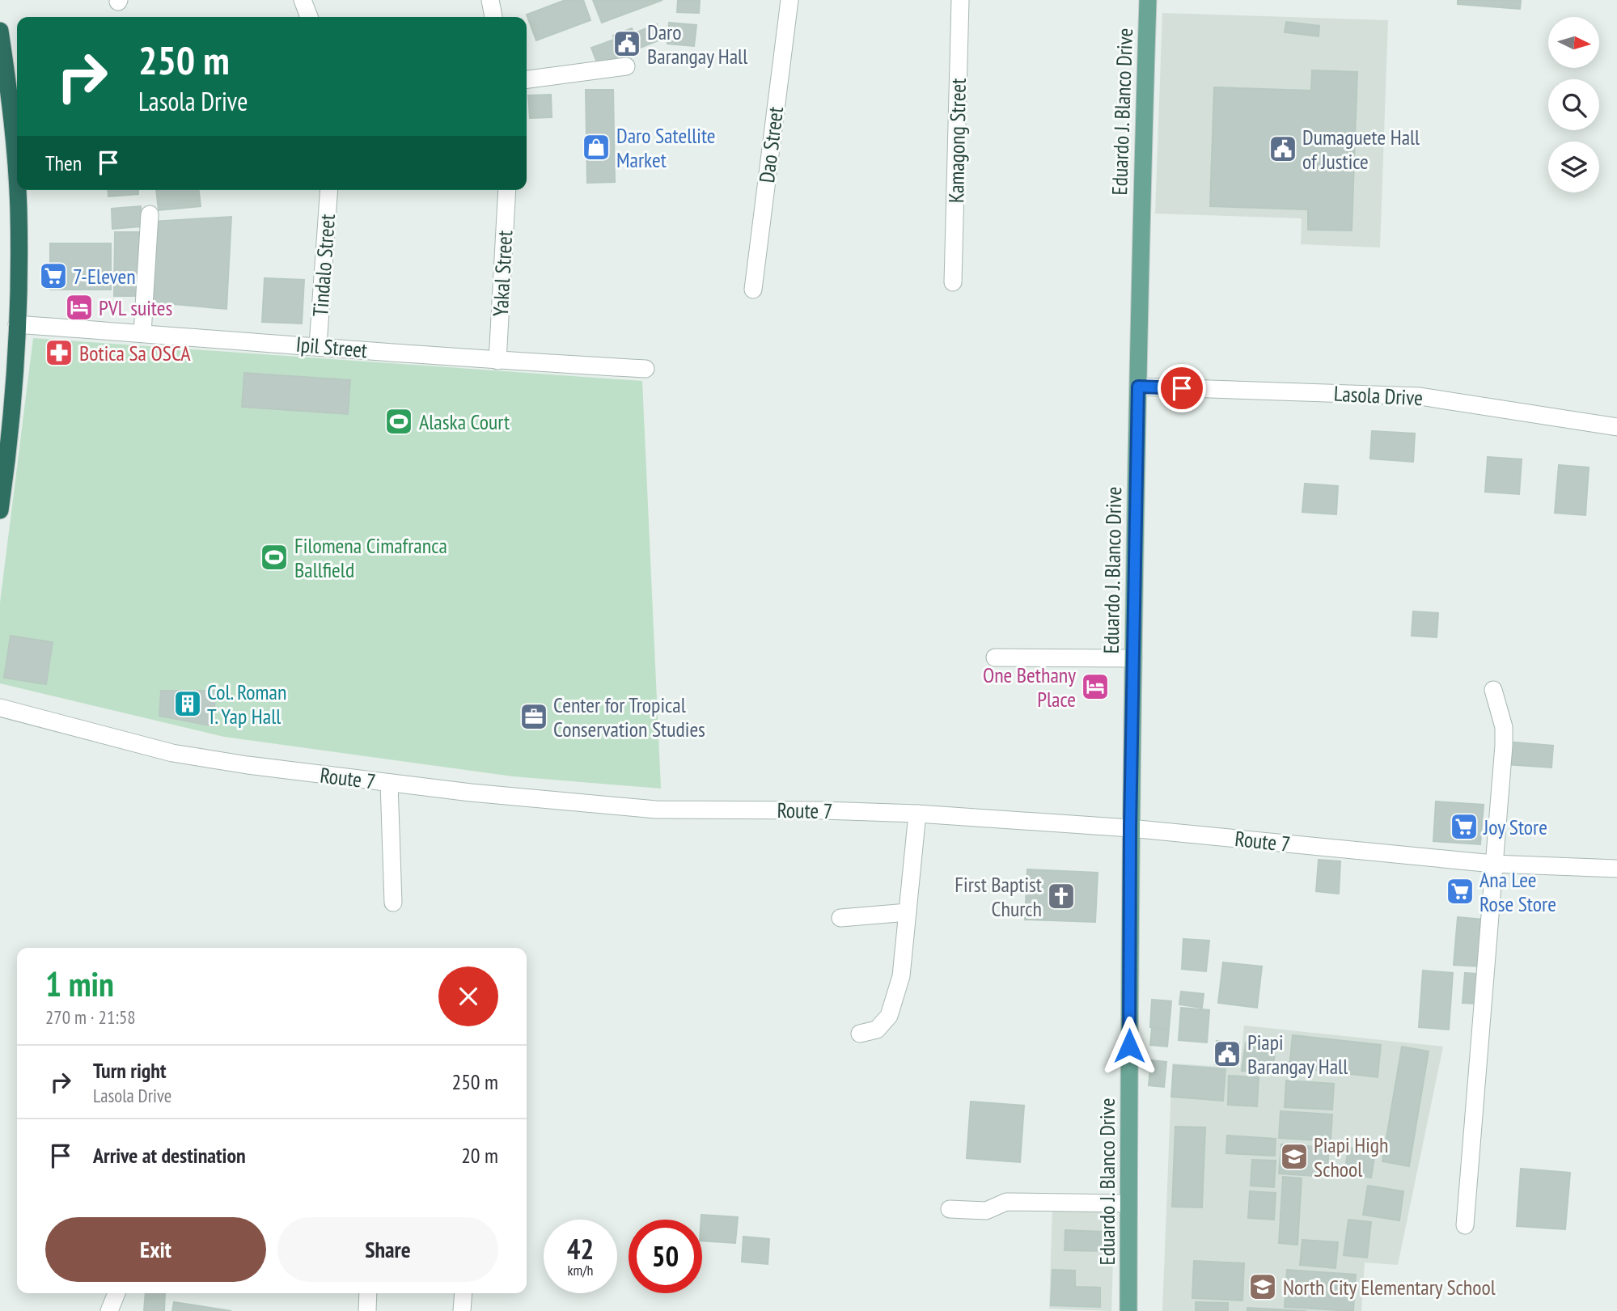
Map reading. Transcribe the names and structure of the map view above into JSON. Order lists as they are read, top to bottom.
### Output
{
  "streets": {
    "main road": ["Eduardo J. Blanco Drive"],
    "street": [
      "Kamagong Street",
      "Dao Street",
      "Tindalo Street",
      "Yakal Street",
      "Ipil Street",
      "Lasola Drive",
      "Route 7"
    ]
  },
  "crossings": [
    ["Eduardo J. Blanco Drive", "Lasola Drive"],
    ["Eduardo J. Blanco Drive", "Route 7"],
    ["Tindalo Street", "Ipil Street"],
    ["Yakal Street", "Ipil Street"]
  ],
  "places": {
    "public building": ["Daro Barangay Hall", "Dumaguete Hall of Justice", "Piapi Barangay Hall"],
    "shop": ["Daro Satellite Market"],
    "supermarket": ["7-Eleven", "Joy Store", "Ana Lee Rose Store"],
    "hotel": ["PVL suites", "One Bethany Place"],
    "pharmacy": ["Botica Sa OSCA"],
    "sports": ["Alaska Court", "Filomena Cimafranca Ballfield"],
    "building": ["Col. Roman T. Yap Hall"],
    "office": ["Center for Tropical Conservation Studies"],
    "church": ["First Baptist Church"],
    "school or university": ["Piapi High School", "North City Elementary School"]
  },
  "north": "right",
  "page": {
    "turn": ["250 m", "Lasola Drive"],
    "then": "Then",
    "heading": ["1 min", "270 m · 21:58"],
    "list": [
      {
        "name": "Turn right",
        "note": "Lasola Drive",
        "value": "250 m"
      },
      {
        "name": "Arrive at destination",
        "value": "20 m"
      }
    ],
    "buttons": ["Exit", "Share"],
    "speed": "42 km/h",
    "limit": "50"
  }
}
